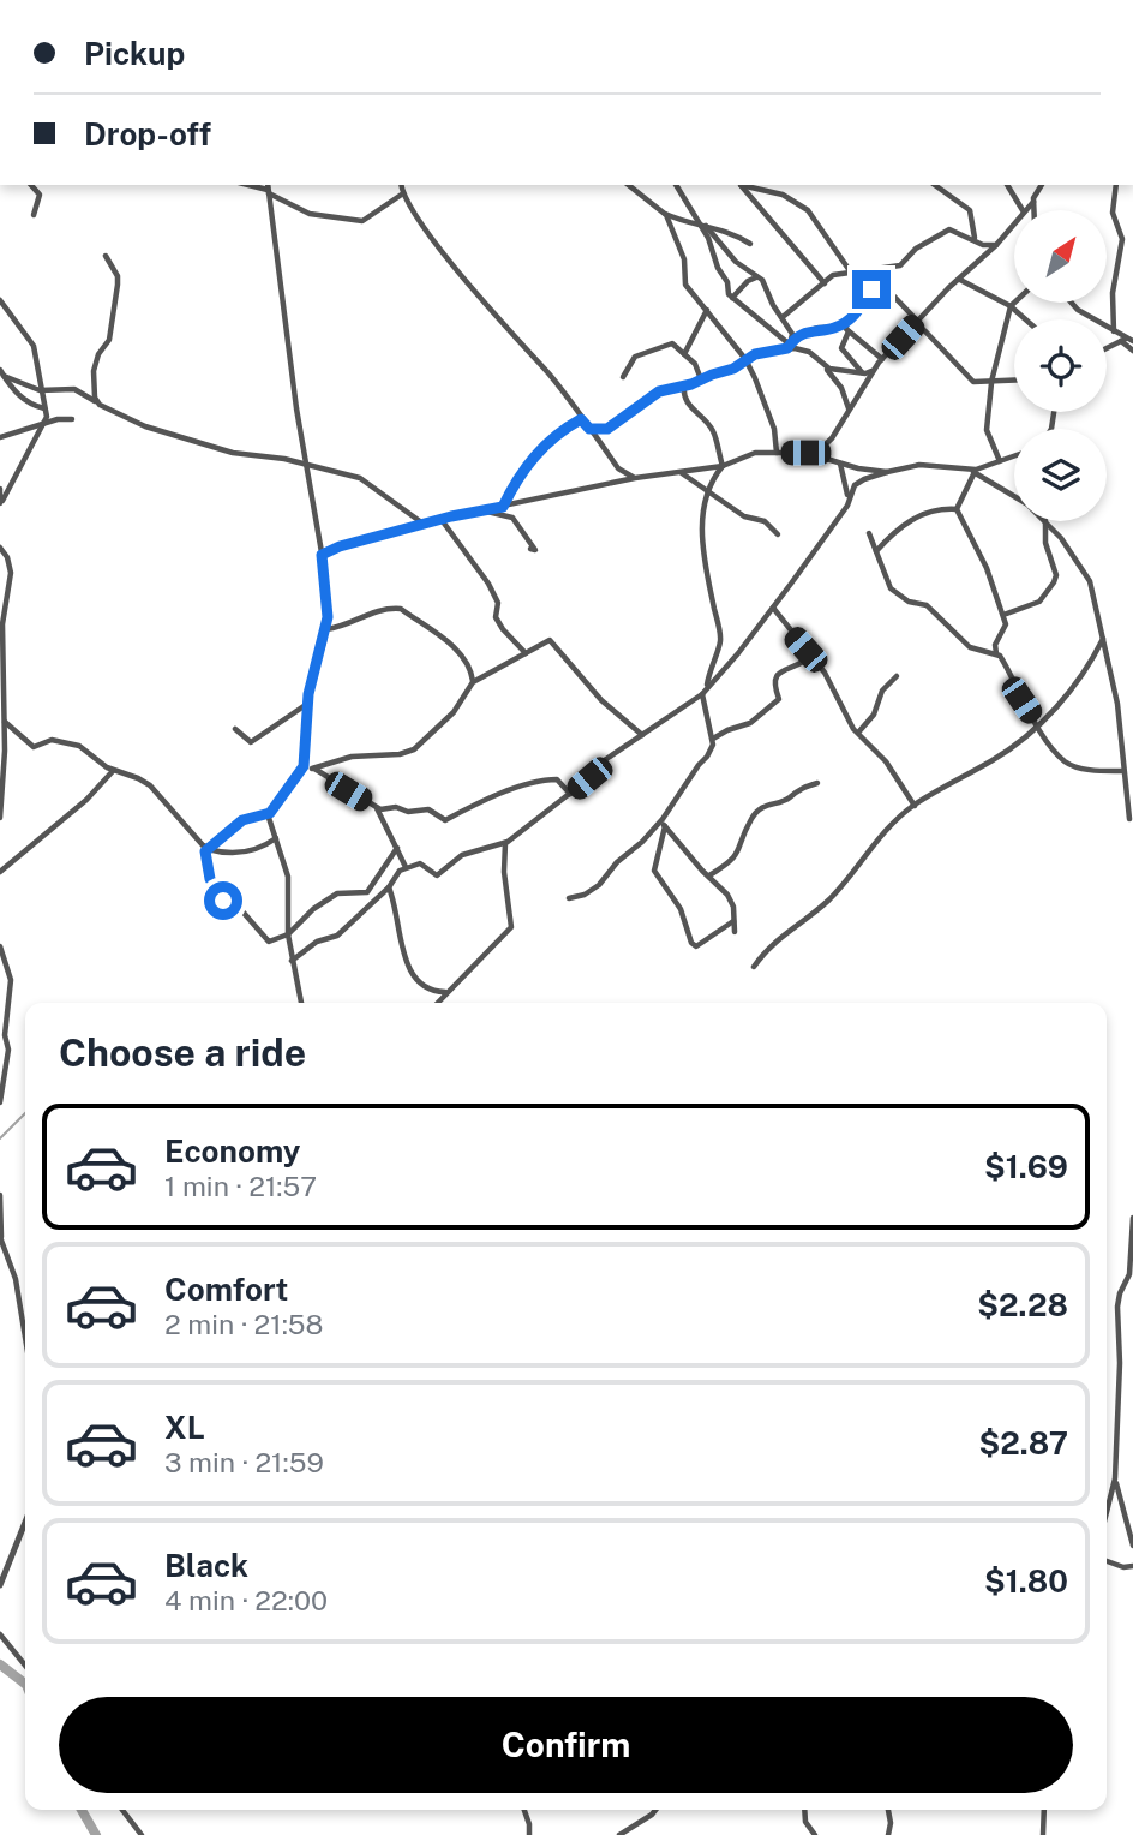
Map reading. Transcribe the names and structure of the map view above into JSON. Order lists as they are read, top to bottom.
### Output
{
  "north": "top right",
  "page": {
    "banner": ["Pickup", "Drop-off"],
    "heading": "Choose a ride",
    "list": [
      {
        "name": "Economy",
        "note": "1 min · 21:57",
        "value": "$1.69"
      },
      {
        "name": "Comfort",
        "note": "2 min · 21:58",
        "value": "$2.28"
      },
      {
        "name": "XL",
        "note": "3 min · 21:59",
        "value": "$2.87"
      },
      {
        "name": "Black",
        "note": "4 min · 22:00",
        "value": "$1.80"
      }
    ],
    "buttons": "Confirm"
  }
}
